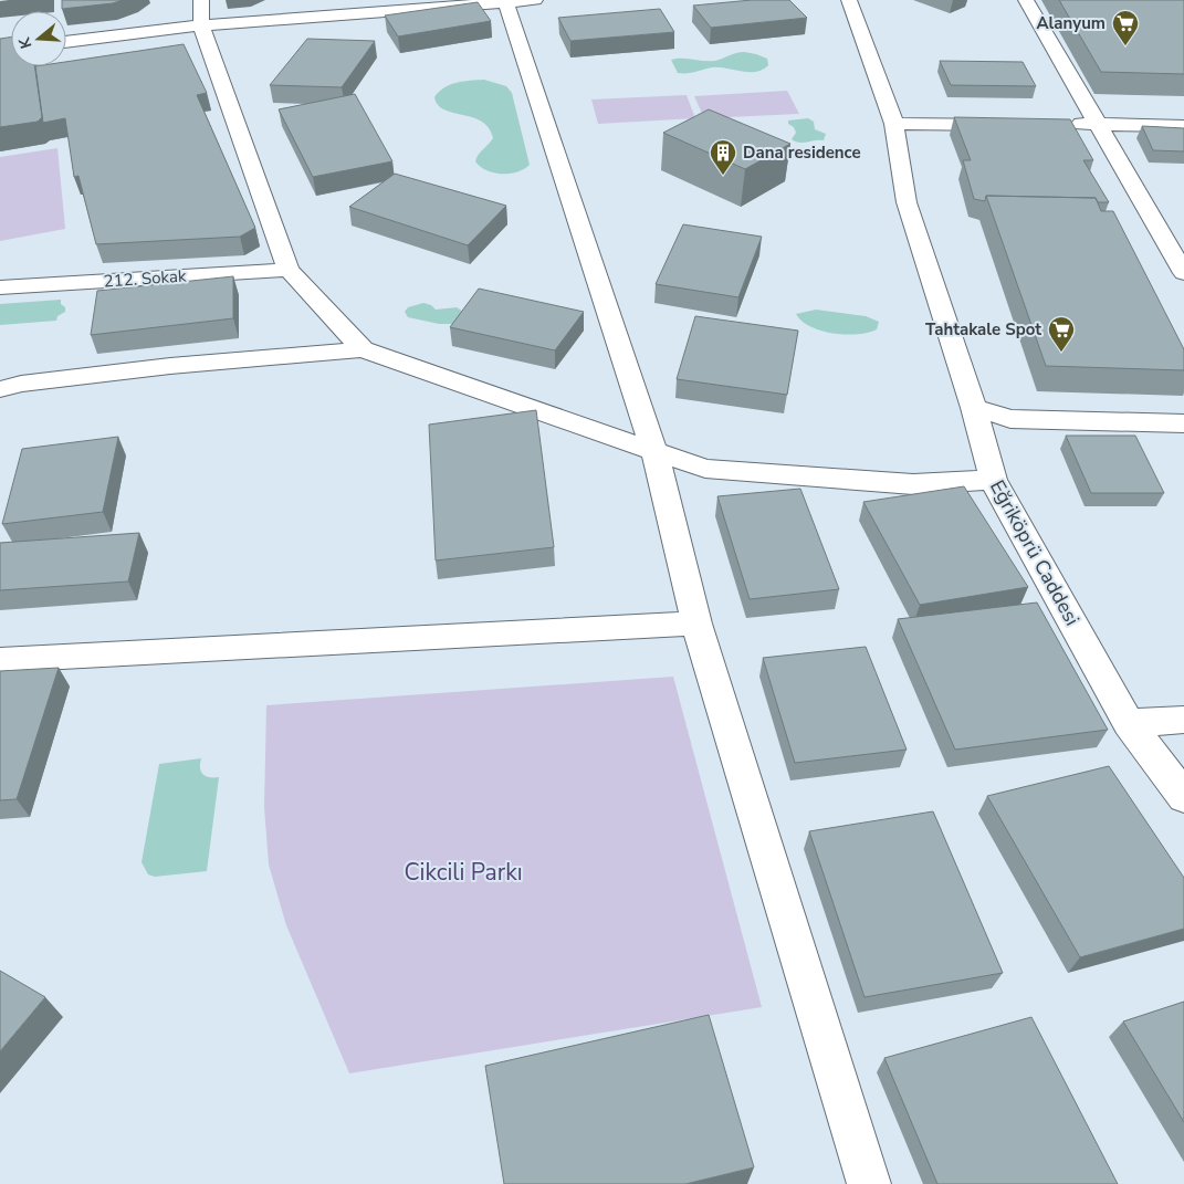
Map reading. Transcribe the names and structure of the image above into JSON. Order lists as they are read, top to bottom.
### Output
{
  "streets": {
    "street": ["212. Sokak", "Eğriköprü Caddesi"]
  },
  "parks": ["Cikcili Parkı"],
  "places": {
    "supermarket": ["Alanyum", "Tahtakale Spot"],
    "building": ["Dana residence"]
  },
  "north": "left"
}
